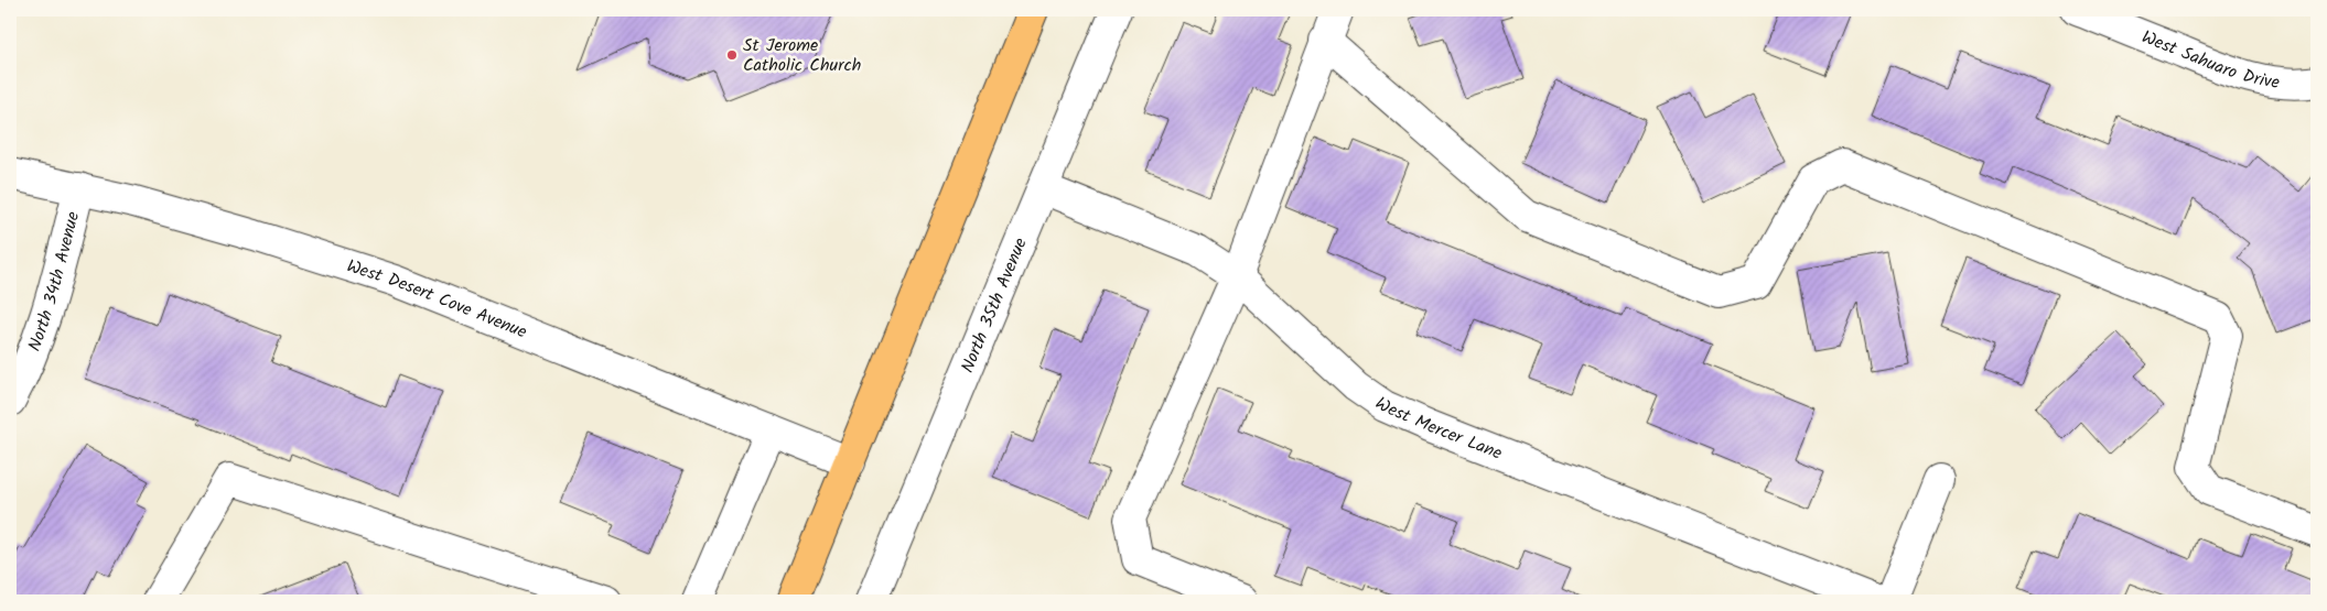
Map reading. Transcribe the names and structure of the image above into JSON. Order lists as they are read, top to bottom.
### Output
{
  "streets": {
    "street": [
      "West Sahuaro Drive",
      "North 34th Avenue",
      "West Desert Cove Avenue",
      "North 35th Avenue",
      "West Mercer Lane"
    ]
  },
  "crossings": [
    ["North 34th Avenue", "West Desert Cove Avenue"],
    ["North 35th Avenue", "West Mercer Lane"]
  ],
  "places": ["St Jerome Catholic Church"]
}
